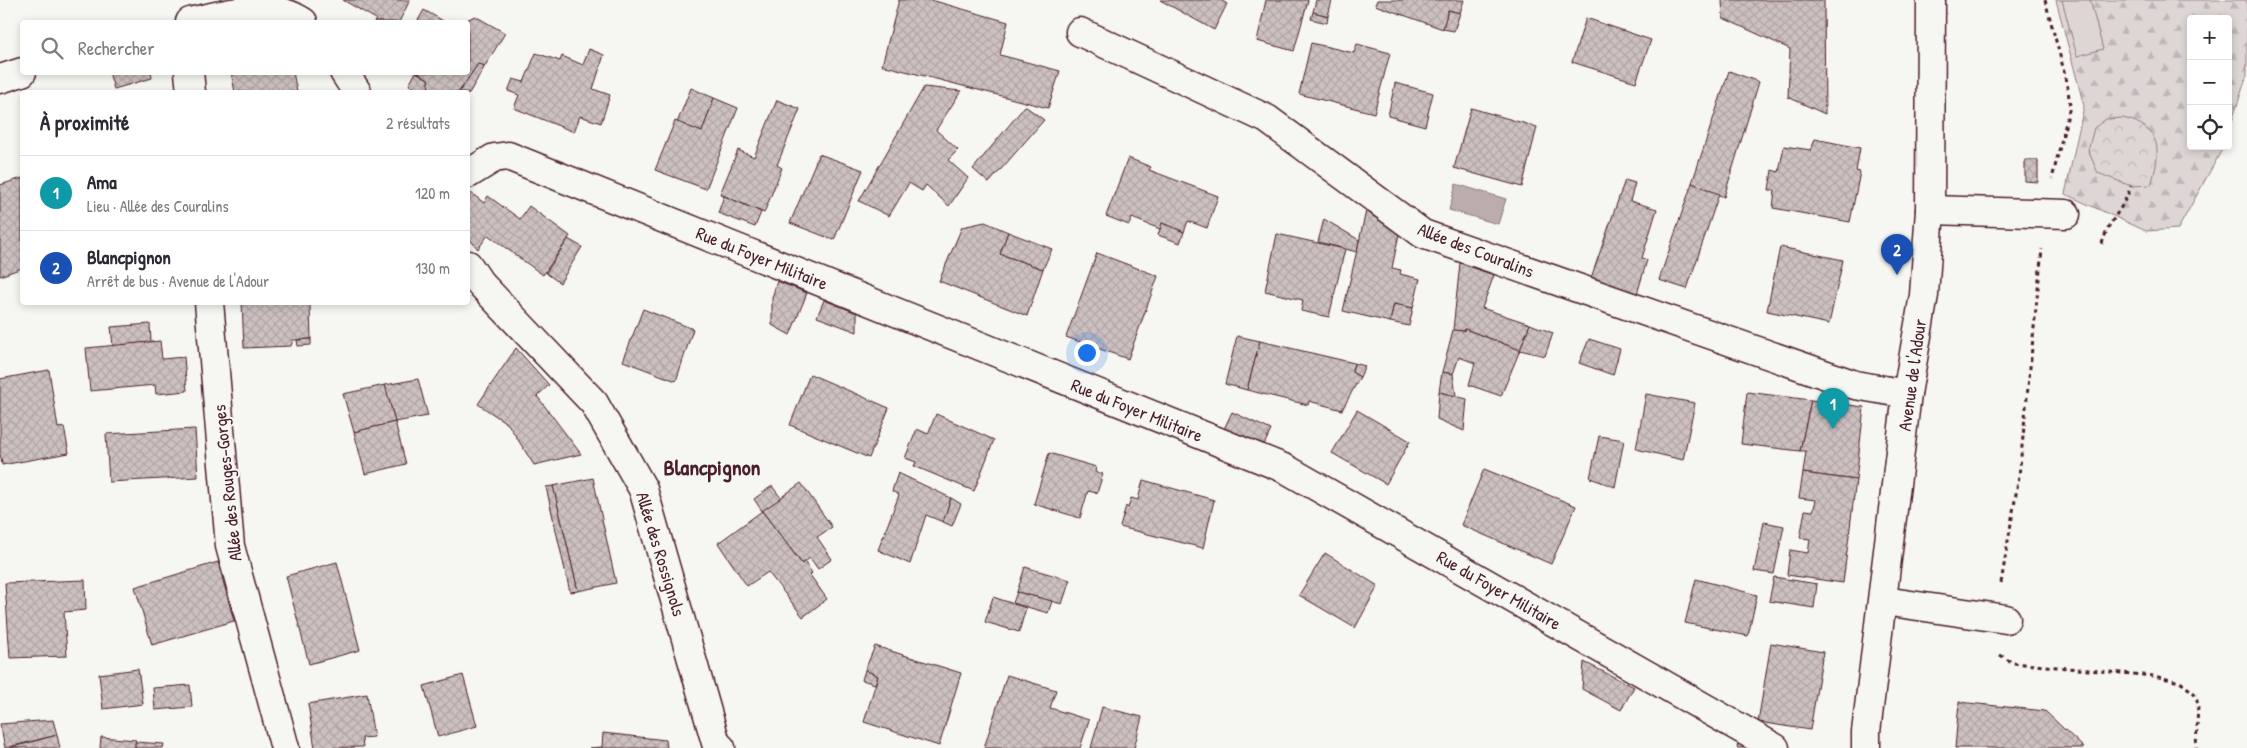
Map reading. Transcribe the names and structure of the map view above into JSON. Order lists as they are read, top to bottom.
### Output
{
  "streets": {
    "street": [
      "Allée des Couralins",
      "Rue du Foyer Militaire",
      "Avenue de l'Adour",
      "Allée des Rouges-Gorges",
      "Allée des Rossignols"
    ]
  },
  "crossings": [
    ["Allée des Couralins", "Avenue de l'Adour"]
  ],
  "districts": ["Blancpignon"],
  "page": {
    "map_buttons": ["+", "−"],
    "search": "Rechercher",
    "heading": ["À proximité", "2 résultats"],
    "list": [
      {
        "mark": "1",
        "name": "Ama",
        "note": "Lieu · Allée des Couralins",
        "value": "120 m"
      },
      {
        "mark": "2",
        "name": "Blancpignon",
        "note": "Arrêt de bus · Avenue de l'Adour",
        "value": "130 m"
      }
    ],
    "pins": ["2", "1"]
  }
}
